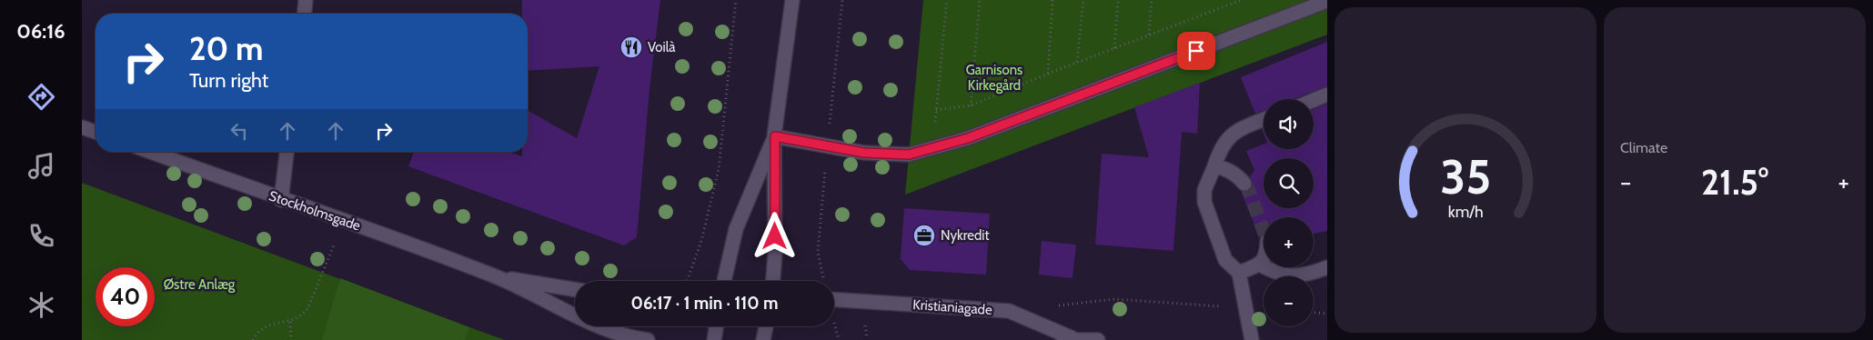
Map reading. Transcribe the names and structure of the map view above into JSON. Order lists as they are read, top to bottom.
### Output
{
  "streets": {
    "street": ["Stockholmsgade", "Kristianiagade"]
  },
  "parks": ["Garnisons Kirkegård", "Østre Anlæg"],
  "places": {
    "restaurant": ["Voilà"],
    "office": ["Nykredit"]
  },
  "page": {
    "tabs": "06:16",
    "tile": "Climate",
    "turn": ["20 m", "Turn right"],
    "map_buttons": ["+", "−"],
    "heat": ["−", "21.5°", "+"],
    "limit": "40",
    "trip": "06:17 · 1 min · 110 m",
    "gauge": ["35", "km/h"]
  }
}
